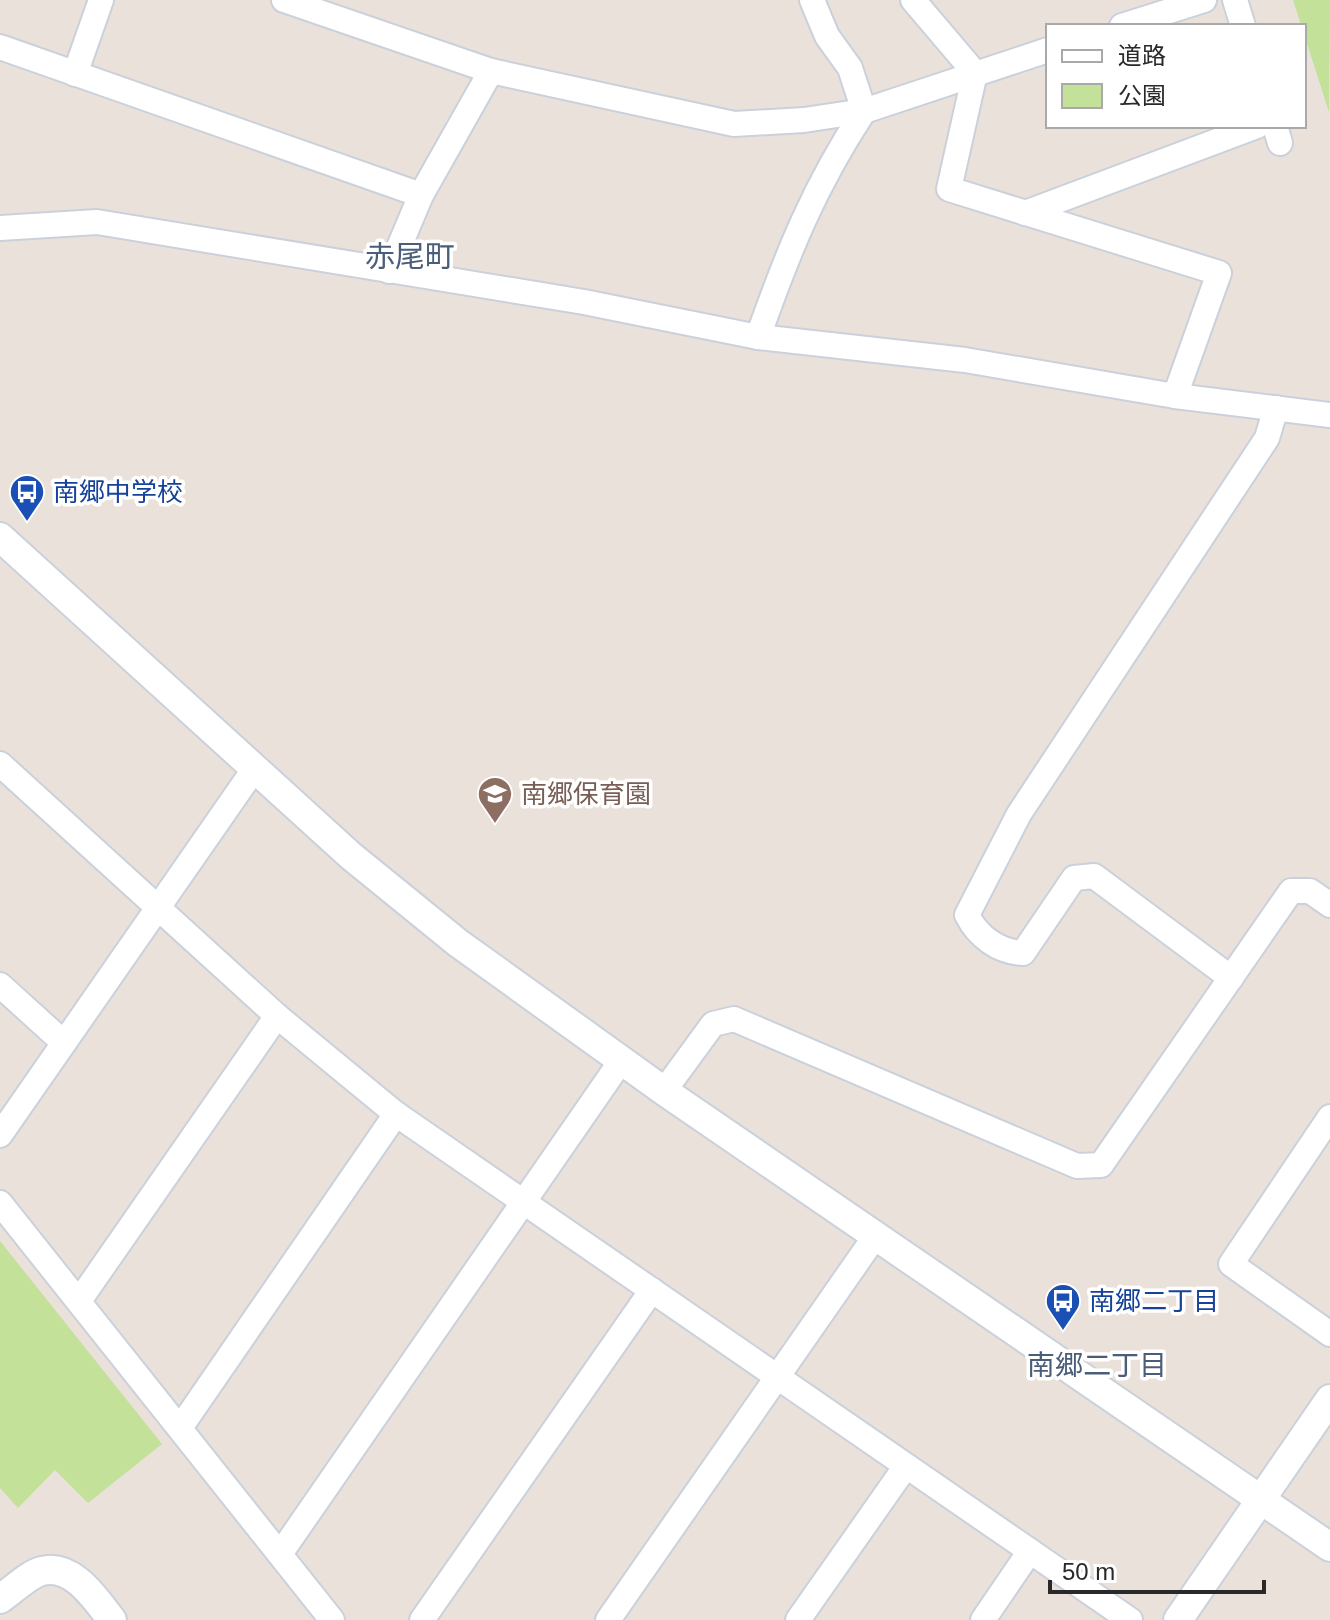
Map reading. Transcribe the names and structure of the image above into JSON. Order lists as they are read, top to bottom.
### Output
{
  "districts": ["赤尾町", "南郷二丁目"],
  "places": {
    "bus stop": ["南郷中学校", "南郷二丁目"],
    "school or university": ["南郷保育園"]
  },
  "legend": ["道路", "公園"],
  "scale_bar": "50 m"
}
